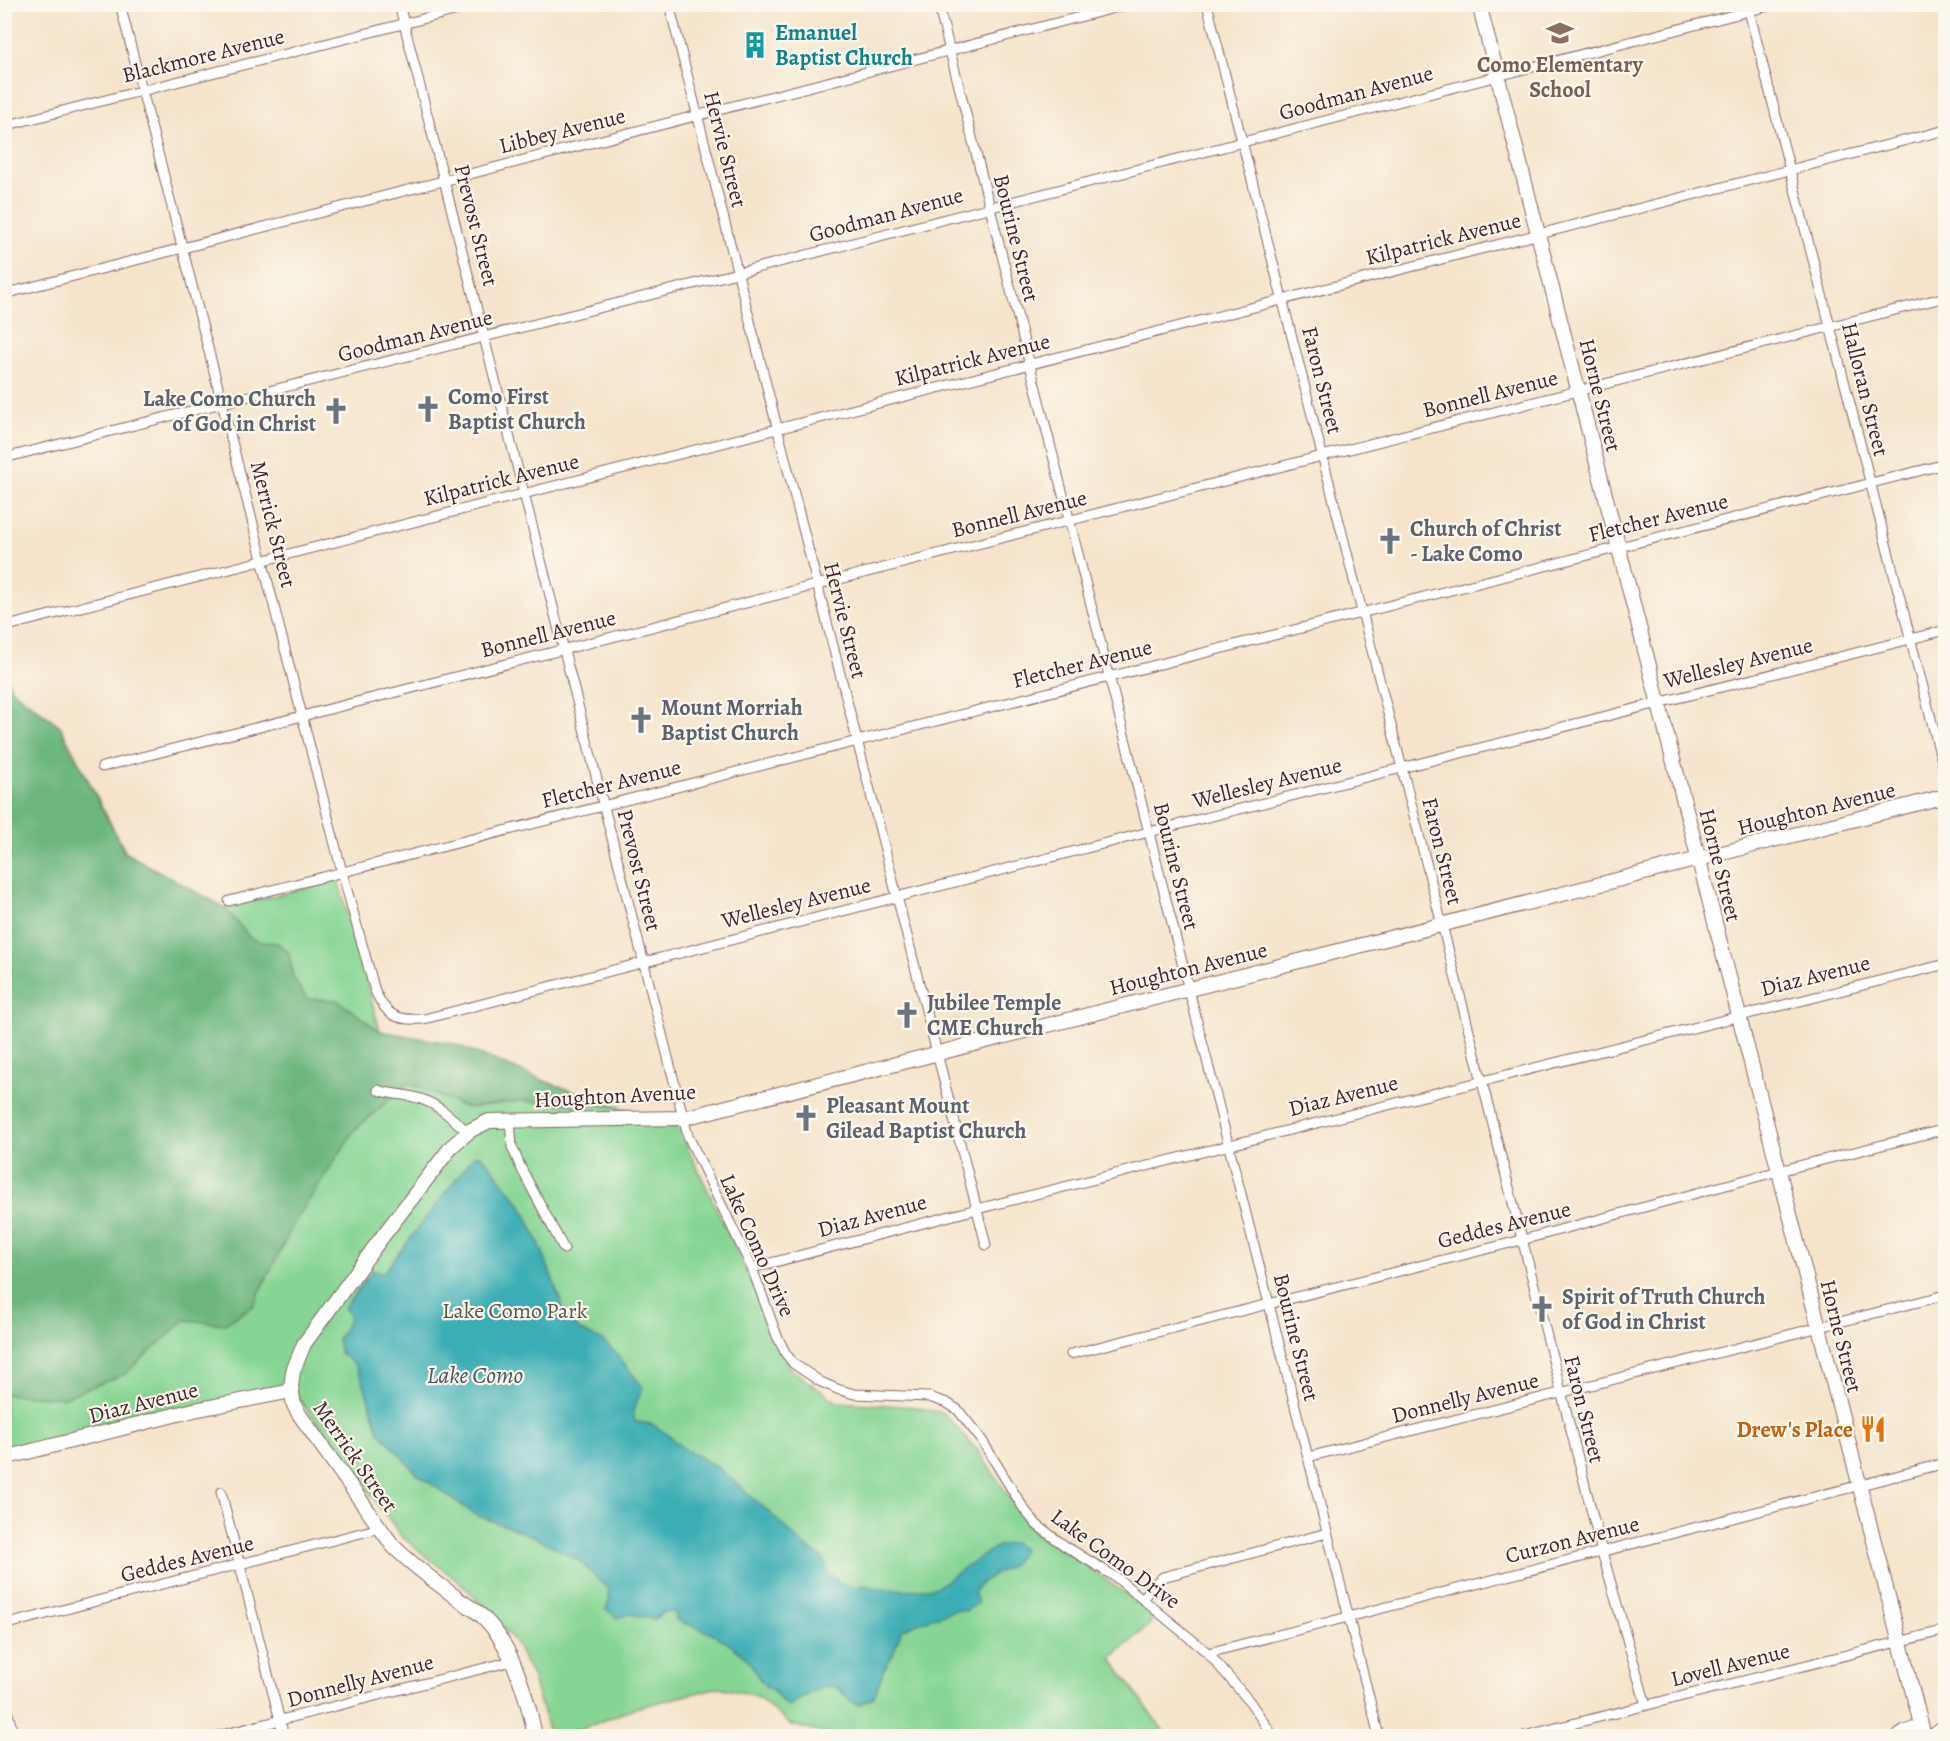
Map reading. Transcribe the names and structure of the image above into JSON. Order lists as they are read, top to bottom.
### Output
{
  "streets": {
    "street": [
      "Blackmore Avenue",
      "Goodman Avenue",
      "Libbey Avenue",
      "Hervie Street",
      "Prevost Street",
      "Bourine Street",
      "Kilpatrick Avenue",
      "Faron Street",
      "Halloran Street",
      "Bonnell Avenue",
      "Horne Street",
      "Fletcher Avenue",
      "Merrick Street",
      "Wellesley Avenue",
      "Houghton Avenue",
      "Diaz Avenue",
      "Geddes Avenue",
      "Lake Como Drive",
      "Donnelly Avenue",
      "Curzon Avenue",
      "Lovell Avenue"
    ]
  },
  "crossings": [
    ["Blackmore Avenue", "Prevost Street"],
    ["Blackmore Avenue", "Merrick Street"],
    ["Goodman Avenue", "Hervie Street"],
    ["Goodman Avenue", "Prevost Street"],
    ["Goodman Avenue", "Bourine Street"],
    ["Goodman Avenue", "Faron Street"],
    ["Goodman Avenue", "Halloran Street"],
    ["Goodman Avenue", "Horne Street"],
    ["Goodman Avenue", "Merrick Street"],
    ["Libbey Avenue", "Hervie Street"],
    ["Libbey Avenue", "Prevost Street"],
    ["Libbey Avenue", "Bourine Street"],
    ["Libbey Avenue", "Merrick Street"],
    ["Hervie Street", "Kilpatrick Avenue"],
    ["Hervie Street", "Bonnell Avenue"],
    ["Hervie Street", "Fletcher Avenue"],
    ["Hervie Street", "Wellesley Avenue"],
    ["Hervie Street", "Houghton Avenue"],
    ["Hervie Street", "Diaz Avenue"],
    ["Prevost Street", "Kilpatrick Avenue"],
    ["Prevost Street", "Bonnell Avenue"],
    ["Prevost Street", "Fletcher Avenue"],
    ["Prevost Street", "Wellesley Avenue"],
    ["Prevost Street", "Houghton Avenue"],
    ["Prevost Street", "Lake Como Drive"],
    ["Bourine Street", "Kilpatrick Avenue"],
    ["Bourine Street", "Bonnell Avenue"],
    ["Bourine Street", "Fletcher Avenue"],
    ["Bourine Street", "Wellesley Avenue"],
    ["Bourine Street", "Houghton Avenue"],
    ["Bourine Street", "Diaz Avenue"],
    ["Bourine Street", "Geddes Avenue"],
    ["Bourine Street", "Donnelly Avenue"],
    ["Bourine Street", "Curzon Avenue"],
    ["Kilpatrick Avenue", "Faron Street"],
    ["Kilpatrick Avenue", "Halloran Street"],
    ["Kilpatrick Avenue", "Horne Street"],
    ["Kilpatrick Avenue", "Merrick Street"],
    ["Faron Street", "Bonnell Avenue"],
    ["Faron Street", "Fletcher Avenue"],
    ["Faron Street", "Wellesley Avenue"],
    ["Faron Street", "Houghton Avenue"],
    ["Faron Street", "Diaz Avenue"],
    ["Faron Street", "Geddes Avenue"],
    ["Faron Street", "Donnelly Avenue"],
    ["Faron Street", "Curzon Avenue"],
    ["Faron Street", "Lovell Avenue"],
    ["Halloran Street", "Bonnell Avenue"],
    ["Halloran Street", "Fletcher Avenue"],
    ["Halloran Street", "Wellesley Avenue"],
    ["Bonnell Avenue", "Horne Street"],
    ["Bonnell Avenue", "Merrick Street"],
    ["Horne Street", "Fletcher Avenue"],
    ["Horne Street", "Wellesley Avenue"],
    ["Horne Street", "Houghton Avenue"],
    ["Horne Street", "Diaz Avenue"],
    ["Horne Street", "Geddes Avenue"],
    ["Horne Street", "Donnelly Avenue"],
    ["Horne Street", "Curzon Avenue"],
    ["Horne Street", "Lovell Avenue"],
    ["Fletcher Avenue", "Merrick Street"],
    ["Merrick Street", "Wellesley Avenue"],
    ["Merrick Street", "Houghton Avenue"],
    ["Merrick Street", "Diaz Avenue"],
    ["Merrick Street", "Geddes Avenue"],
    ["Merrick Street", "Donnelly Avenue"],
    ["Houghton Avenue", "Lake Como Drive"],
    ["Diaz Avenue", "Lake Como Drive"],
    ["Lake Como Drive", "Curzon Avenue"]
  ],
  "water": ["Lake Como"],
  "parks": ["Lake Como Park"],
  "places": {
    "school or university": ["Como Elementary School"],
    "building": ["Emanuel Baptist Church"],
    "church": [
      "Como First Baptist Church",
      "Lake Como Church of God in Christ",
      "Church of Christ - Lake Como",
      "Mount Morriah Baptist Church",
      "Jubilee Temple CME Church",
      "Pleasant Mount Gilead Baptist Church",
      "Spirit of Truth Church of God in Christ"
    ],
    "restaurant": ["Drew's Place"]
  }
}
